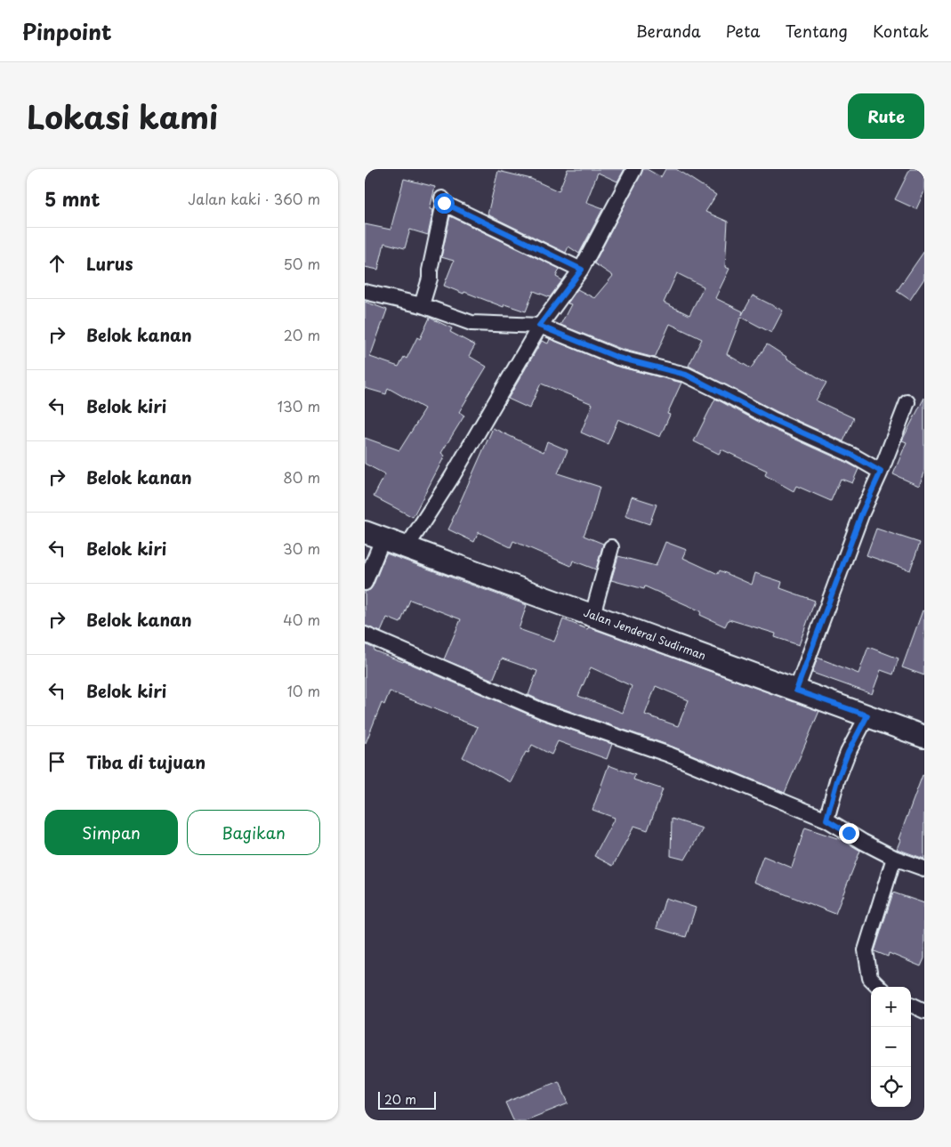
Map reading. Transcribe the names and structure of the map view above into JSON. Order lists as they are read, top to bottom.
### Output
{
  "streets": {
    "main road": ["Jalan Jenderal Sudirman"]
  },
  "scale_bar": "20 m",
  "page": {
    "header": "Pinpoint",
    "nav": [
      "Beranda",
      "Peta",
      "Tentang",
      "Kontak"
    ],
    "title": "Lokasi kami",
    "buttons": [
      "Rute",
      ["Simpan", "Bagikan"]
    ],
    "heading": ["5 mnt", "Jalan kaki · 360 m"],
    "list": [
      ["Lurus", "50 m"],
      ["Belok kanan", "20 m"],
      ["Belok kiri", "130 m"],
      ["Belok kanan", "80 m"],
      ["Belok kiri", "30 m"],
      ["Belok kanan", "40 m"],
      ["Belok kiri", "10 m"],
      "Tiba di tujuan"
    ],
    "map_buttons": ["+", "−"],
    "scale": "20 m"
  }
}
